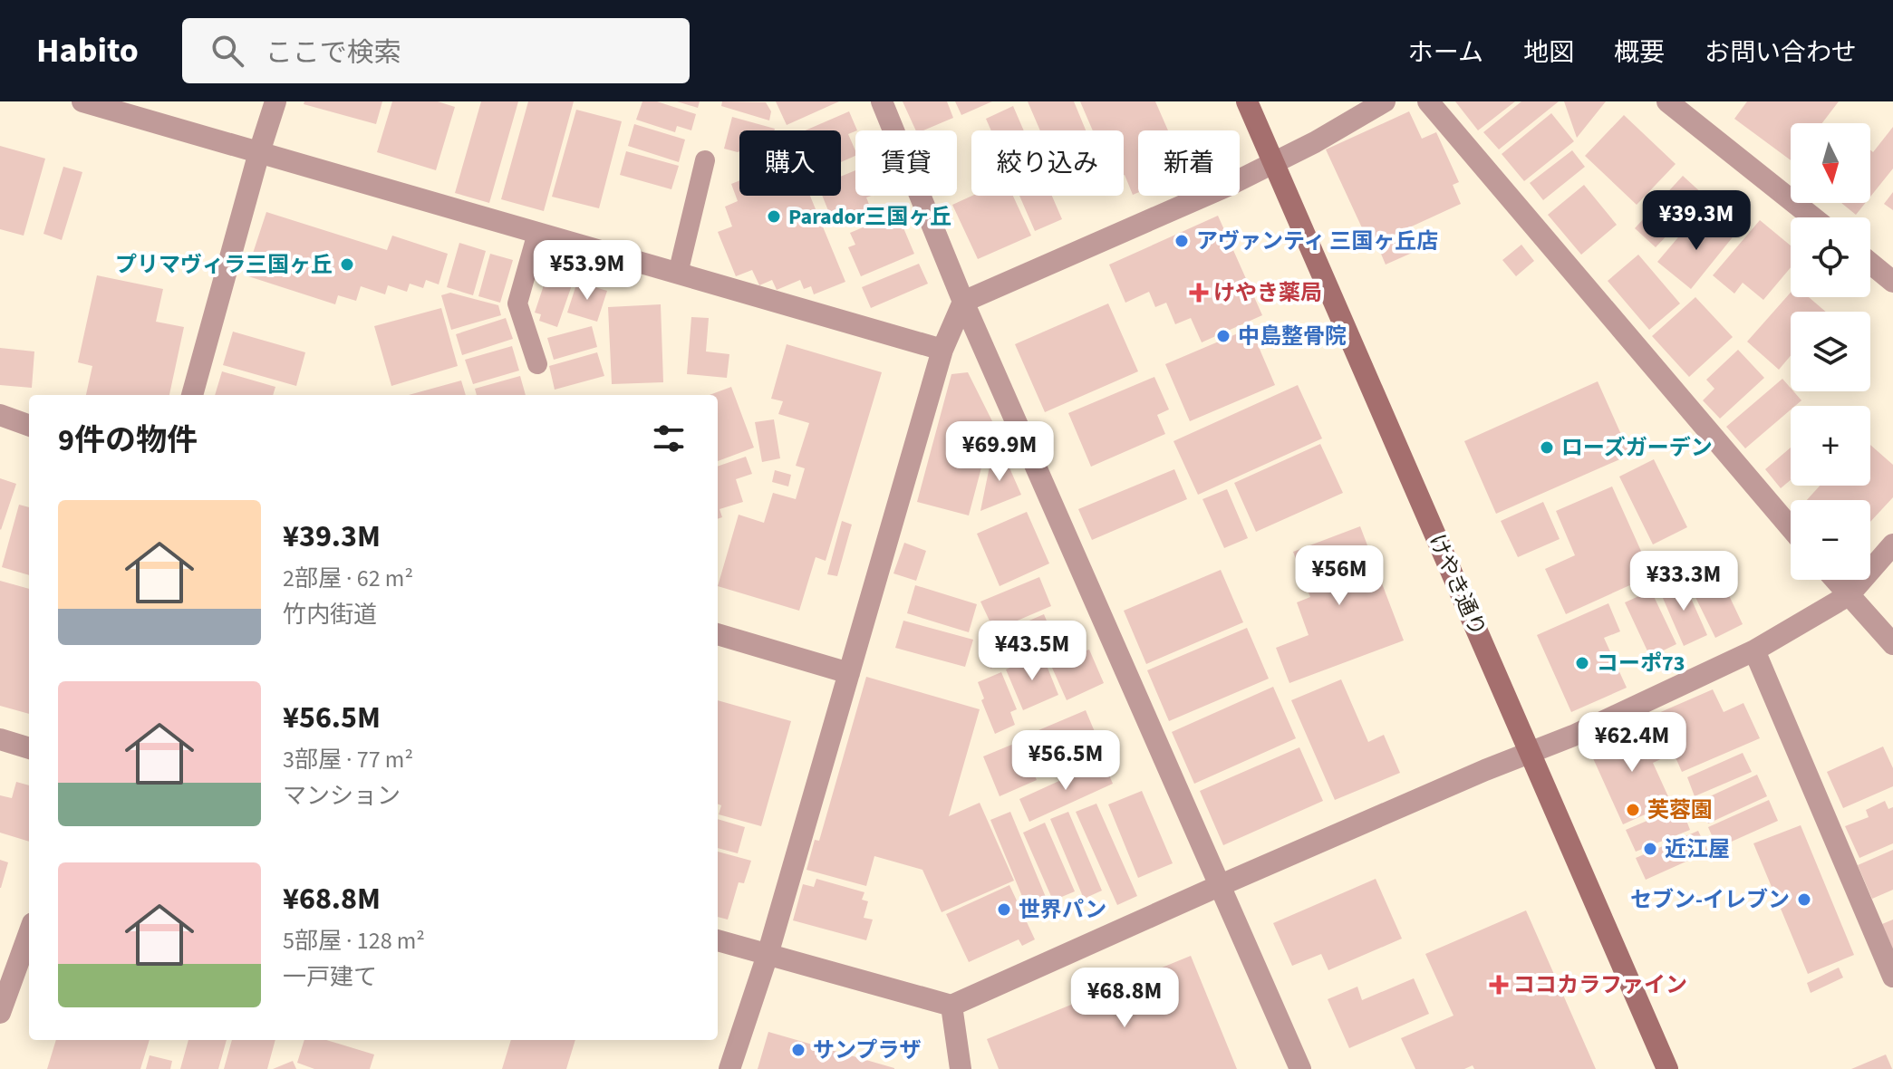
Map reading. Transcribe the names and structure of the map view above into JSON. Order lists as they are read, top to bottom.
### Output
{
  "streets": {
    "street": ["けやき通り"]
  },
  "places": {
    "other": [
      "Parador三国ヶ丘",
      "アヴァンティ 三国ヶ丘店",
      "プリマヴィラ三国ヶ丘",
      "中島整骨院",
      "ローズガーデン",
      "コーポ73",
      "芙蓉園",
      "近江屋",
      "セブン-イレブン",
      "世界パン",
      "サンプラザ"
    ],
    "health": ["けやき薬局", "ココカラファイン"]
  },
  "north": "bottom",
  "page": {
    "header": "Habito",
    "search": "ここで検索",
    "nav": [
      "ホーム",
      "地図",
      "概要",
      "お問い合わせ"
    ],
    "map_buttons": ["+", "−"],
    "chip": [
      "購入",
      "賃貸",
      "絞り込み",
      "新着"
    ],
    "price": [
      "¥39.3M",
      "¥53.9M",
      "¥69.9M",
      "¥56M",
      "¥33.3M",
      "¥43.5M",
      "¥62.4M",
      "¥56.5M",
      "¥68.8M"
    ],
    "heading": "9件の物件",
    "list": [
      {
        "name": "¥39.3M",
        "note": "2部屋 · 62 m² · 竹内街道"
      },
      {
        "name": "¥56.5M",
        "note": "3部屋 · 77 m² · マンション"
      },
      {
        "name": "¥68.8M",
        "note": "5部屋 · 128 m² · 一戸建て"
      }
    ]
  }
}
